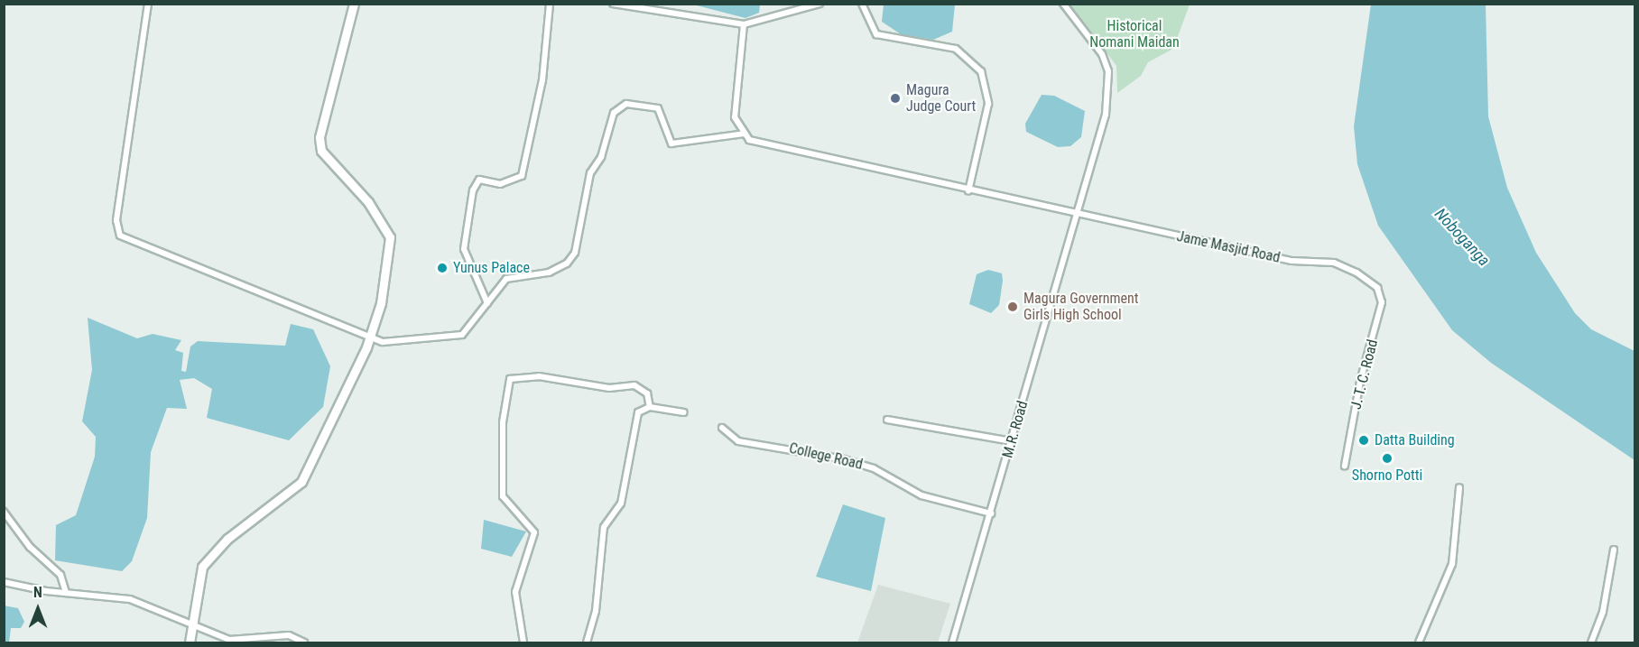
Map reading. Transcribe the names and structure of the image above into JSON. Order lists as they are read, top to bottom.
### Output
{
  "streets": {
    "street": [
      "Jame Masjid Road",
      "J. T. C. Road",
      "M.R. Road",
      "College Road"
    ]
  },
  "crossings": [
    ["Jame Masjid Road", "J. T. C. Road"],
    ["Jame Masjid Road", "M.R. Road"],
    ["M.R. Road", "College Road"]
  ],
  "water": ["Noboganga"],
  "parks": ["Historical Nomani Maidan"],
  "places": [
    "Magura Judge Court",
    "Yunus Palace",
    "Magura Government Girls High School",
    "Datta Building",
    "Shorno Potti"
  ],
  "north": "top"
}
